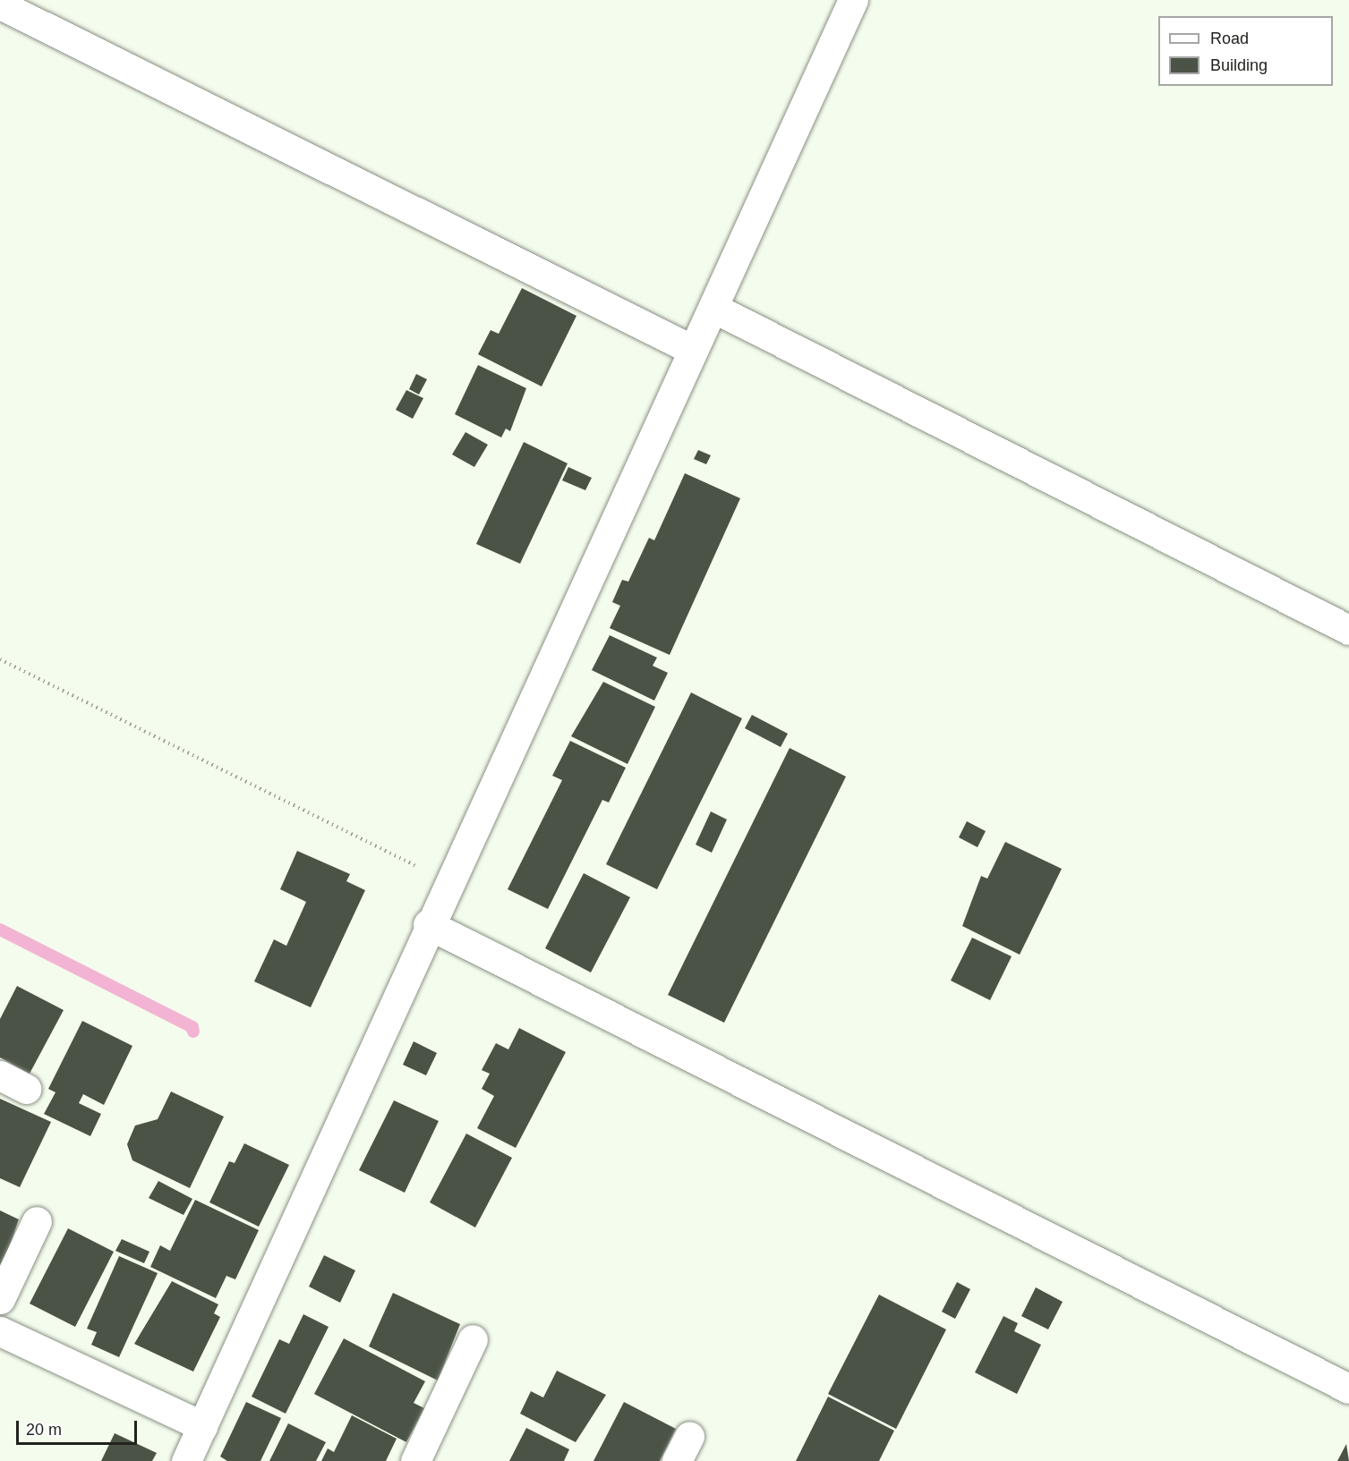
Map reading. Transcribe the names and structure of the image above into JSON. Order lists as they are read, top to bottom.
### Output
{
  "legend": ["Road", "Building"],
  "scale_bar": "20 m"
}
